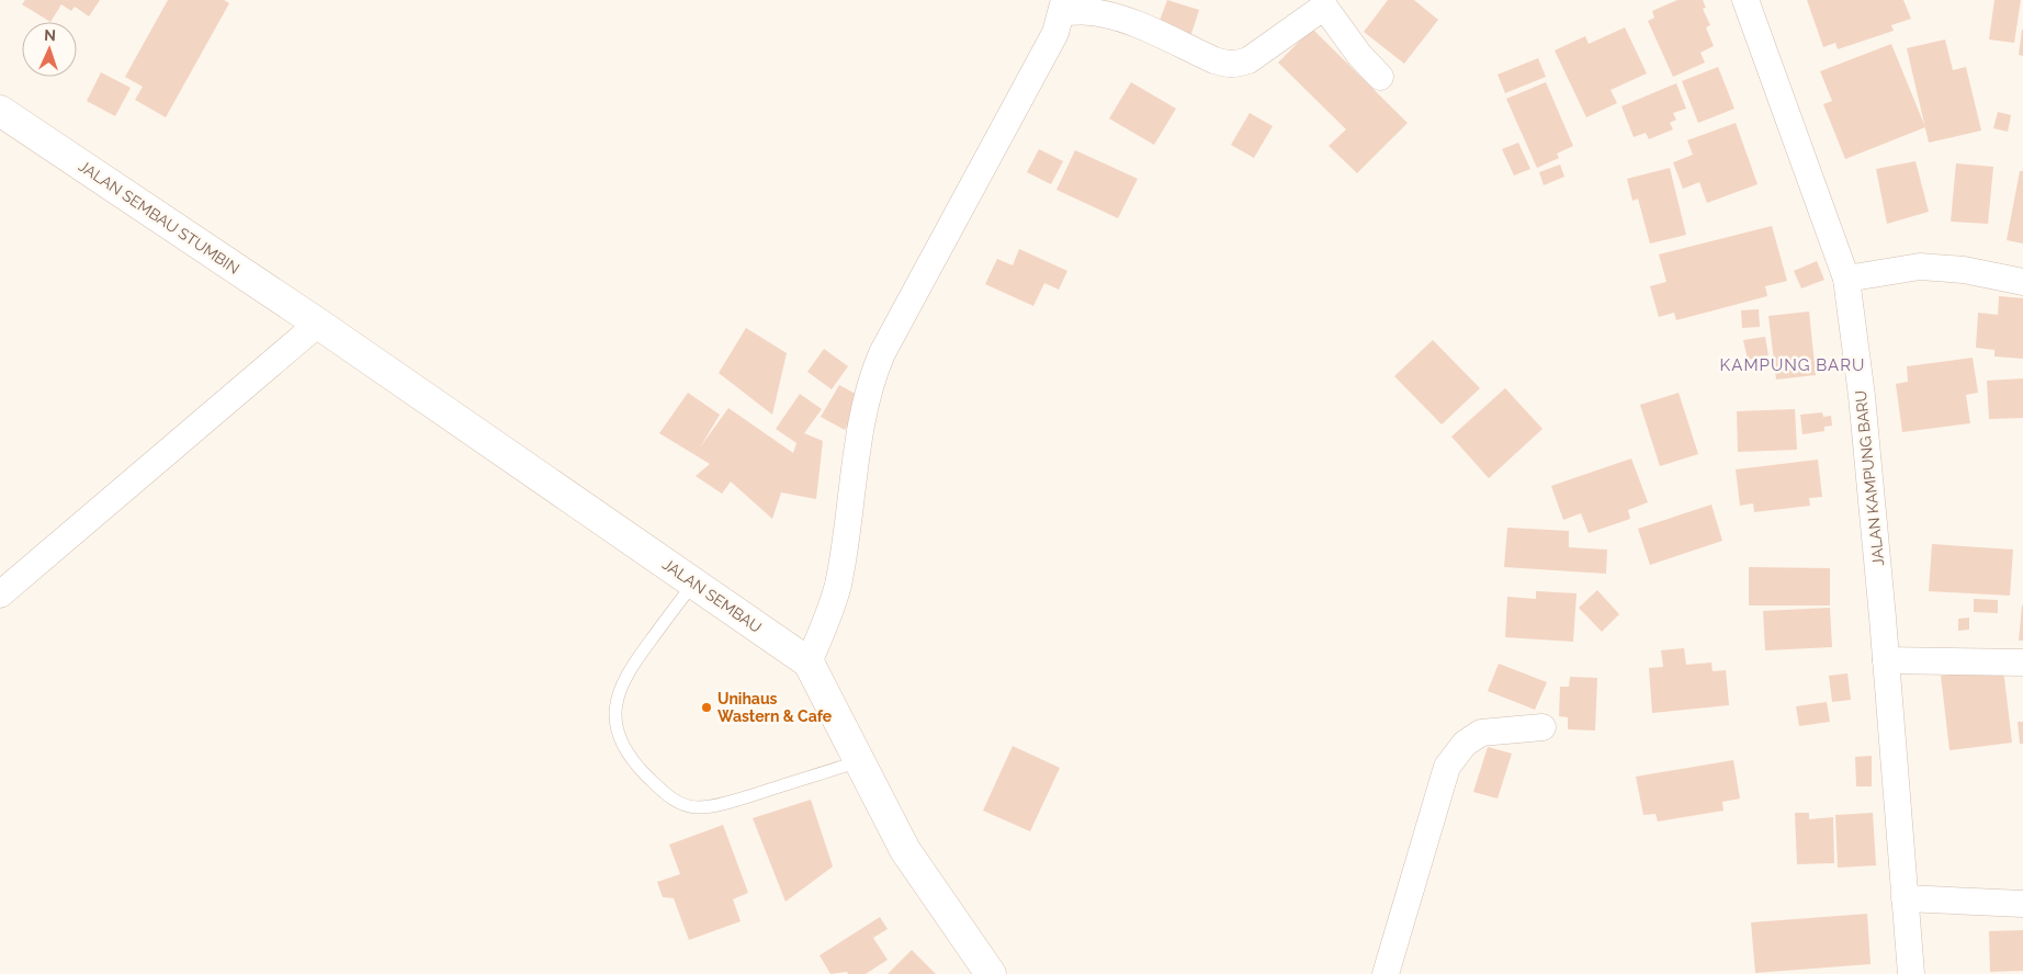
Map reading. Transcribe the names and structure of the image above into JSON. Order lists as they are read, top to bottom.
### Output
{
  "streets": {
    "main road": ["JALAN SEMBAU STUMBIN", "JALAN SEMBAU"],
    "street": ["JALAN KAMPUNG BARU"]
  },
  "crossings": [
    ["JALAN SEMBAU STUMBIN", "JALAN SEMBAU"]
  ],
  "districts": ["KAMPUNG BARU"],
  "places": ["Unihaus Wastern & Cafe"],
  "north": "top"
}
